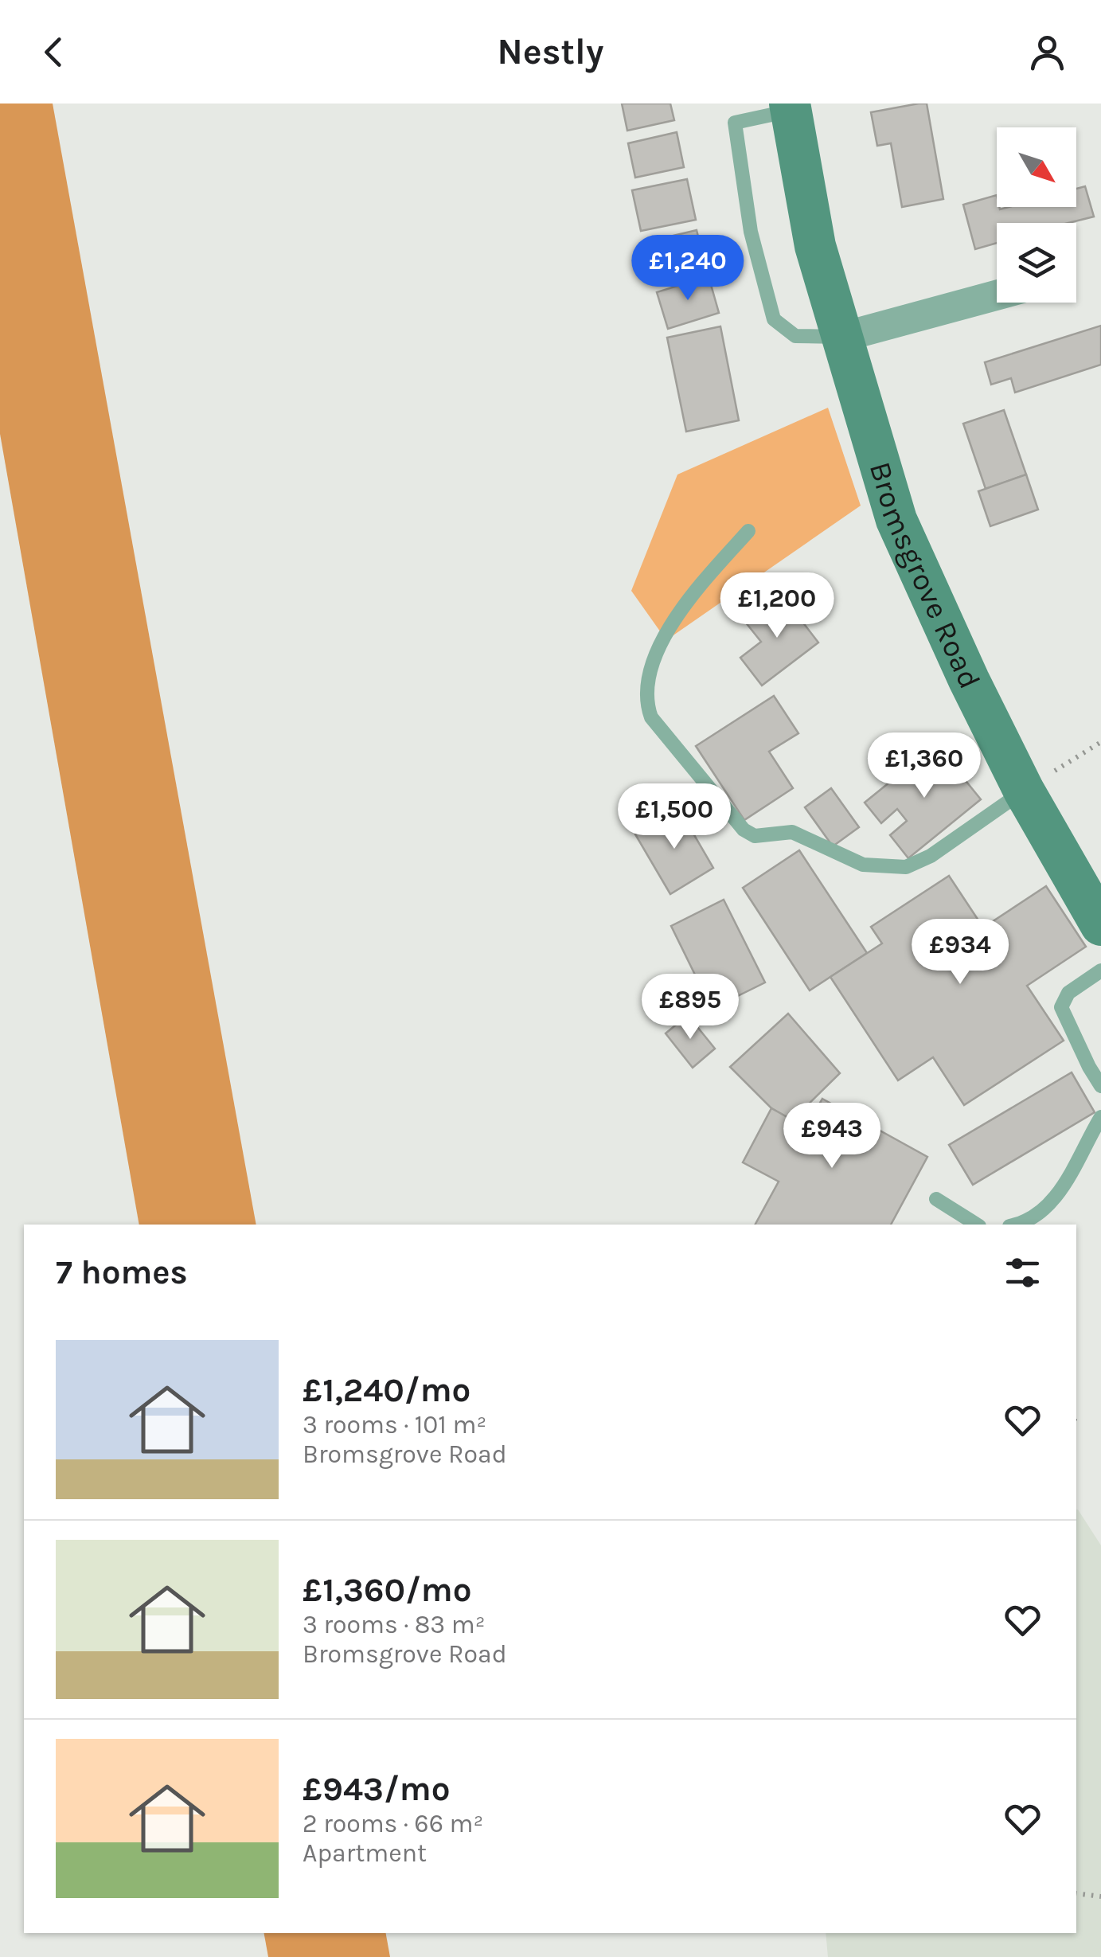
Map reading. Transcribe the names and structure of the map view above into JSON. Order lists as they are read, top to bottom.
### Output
{
  "streets": {
    "main road": ["Bromsgrove Road"]
  },
  "north": "bottom right",
  "page": {
    "header": "Nestly",
    "price": [
      "£1,240",
      "£1,200",
      "£1,360",
      "£1,500",
      "£934",
      "£895",
      "£943"
    ],
    "heading": "7 homes",
    "list": [
      {
        "name": "£1,240/mo",
        "note": "3 rooms · 101 m² · Bromsgrove Road"
      },
      {
        "name": "£1,360/mo",
        "note": "3 rooms · 83 m² · Bromsgrove Road"
      },
      {
        "name": "£943/mo",
        "note": "2 rooms · 66 m² · Apartment"
      }
    ]
  }
}
